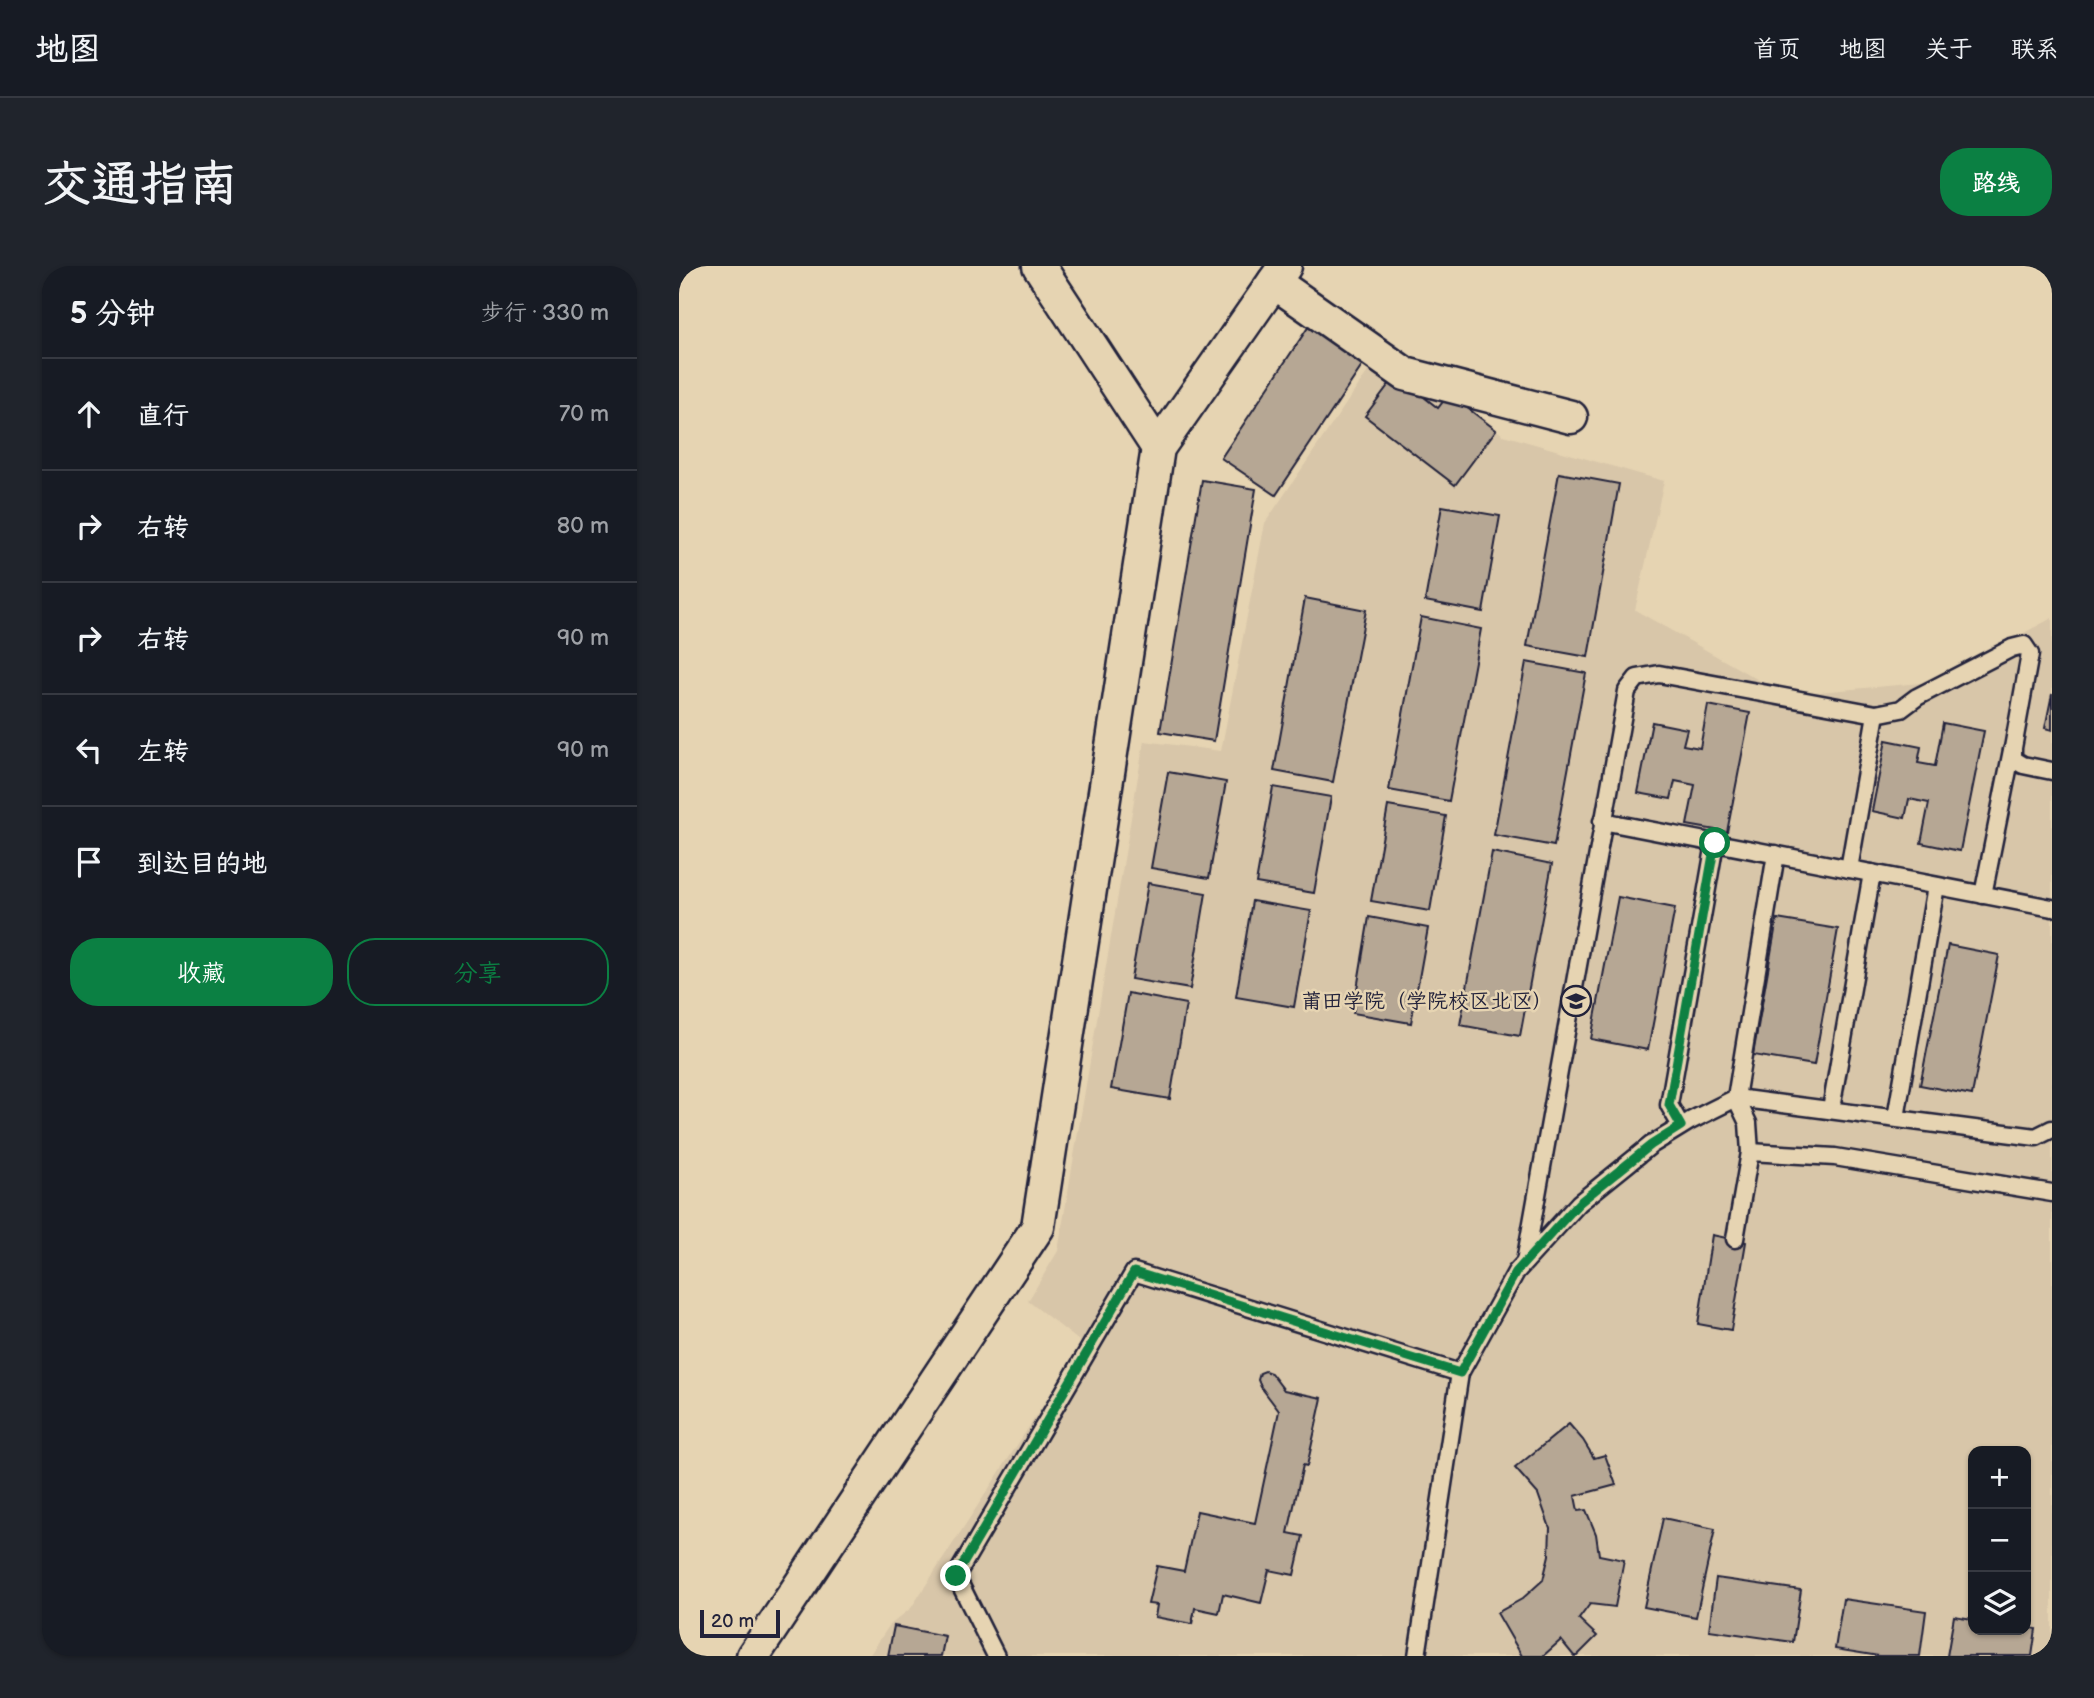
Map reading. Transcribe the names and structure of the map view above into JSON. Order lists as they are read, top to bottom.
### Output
{
  "places": {
    "school or university": ["莆田学院（学院校区北区）"]
  },
  "scale_bar": "20 m",
  "page": {
    "header": "地图",
    "nav": [
      "首页",
      "地图",
      "关于",
      "联系"
    ],
    "buttons": [
      "路线",
      ["收藏", "分享"]
    ],
    "title": "交通指南",
    "heading": ["5 分钟", "步行 · 330 m"],
    "list": [
      ["直行", "70 m"],
      ["右转", "80 m"],
      ["右转", "90 m"],
      ["左转", "90 m"],
      "到达目的地"
    ],
    "map_buttons": ["+", "−"],
    "scale": "20 m"
  }
}
